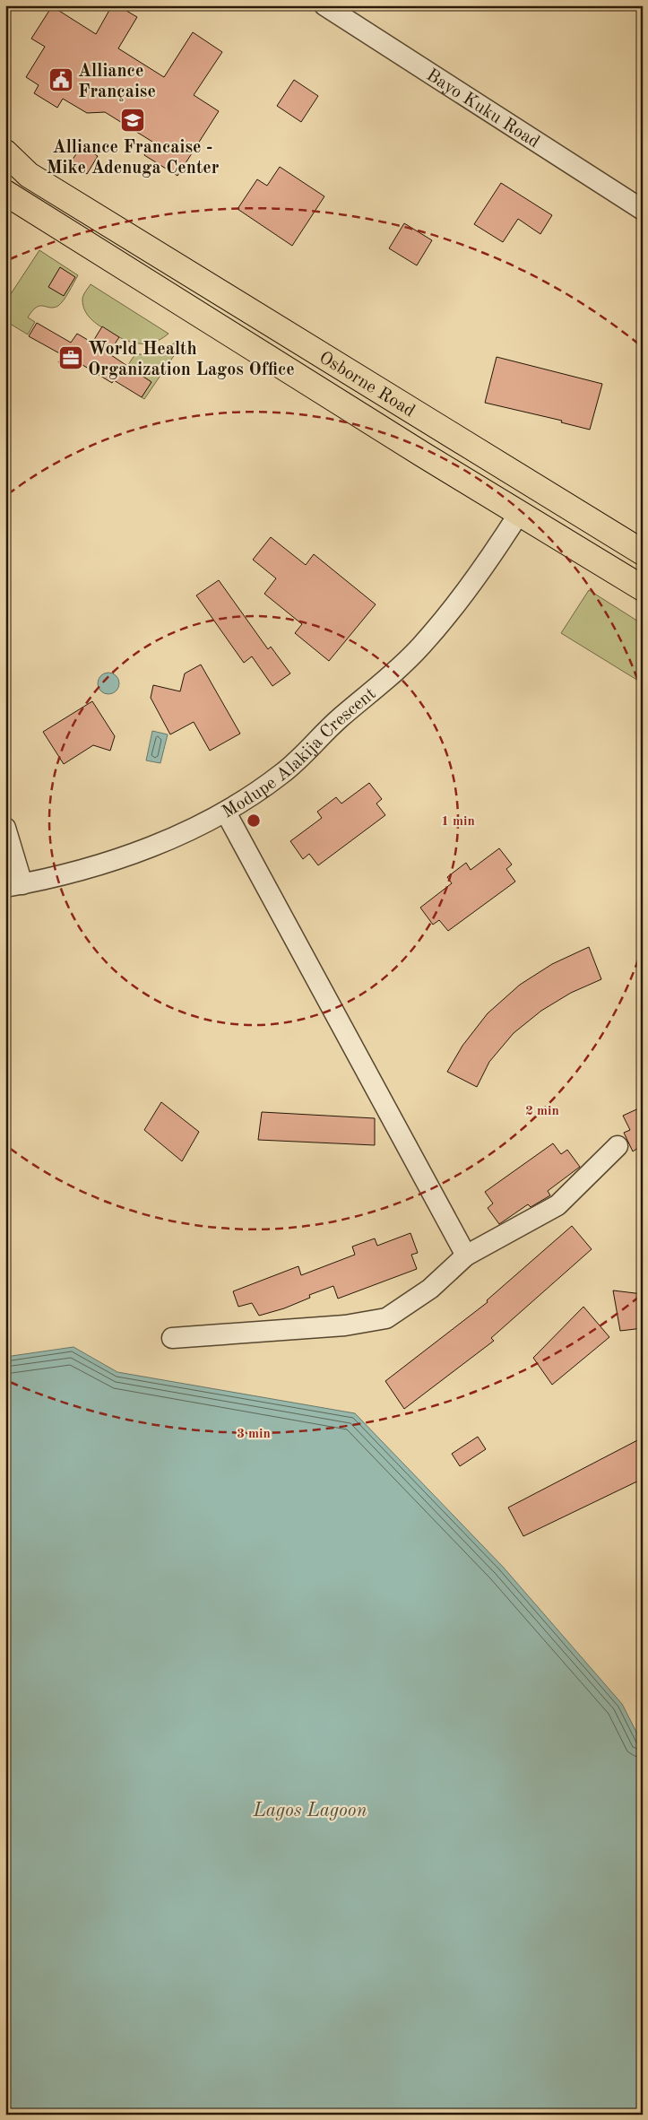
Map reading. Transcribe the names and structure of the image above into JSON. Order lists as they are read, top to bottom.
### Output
{
  "streets": {
    "main road": ["Osborne Road"],
    "street": ["Bayo Kuku Road", "Modupe Alakija Crescent"]
  },
  "crossings": [
    ["Osborne Road", "Modupe Alakija Crescent"]
  ],
  "water": ["Lagos Lagoon"],
  "places": {
    "public building": ["Alliance Française"],
    "school or university": ["Alliance Francaise - Mike Adenuga Center"],
    "office": ["World Health Organization Lagos Office"]
  },
  "rings": ["1 min", "2 min", "3 min"]
}
